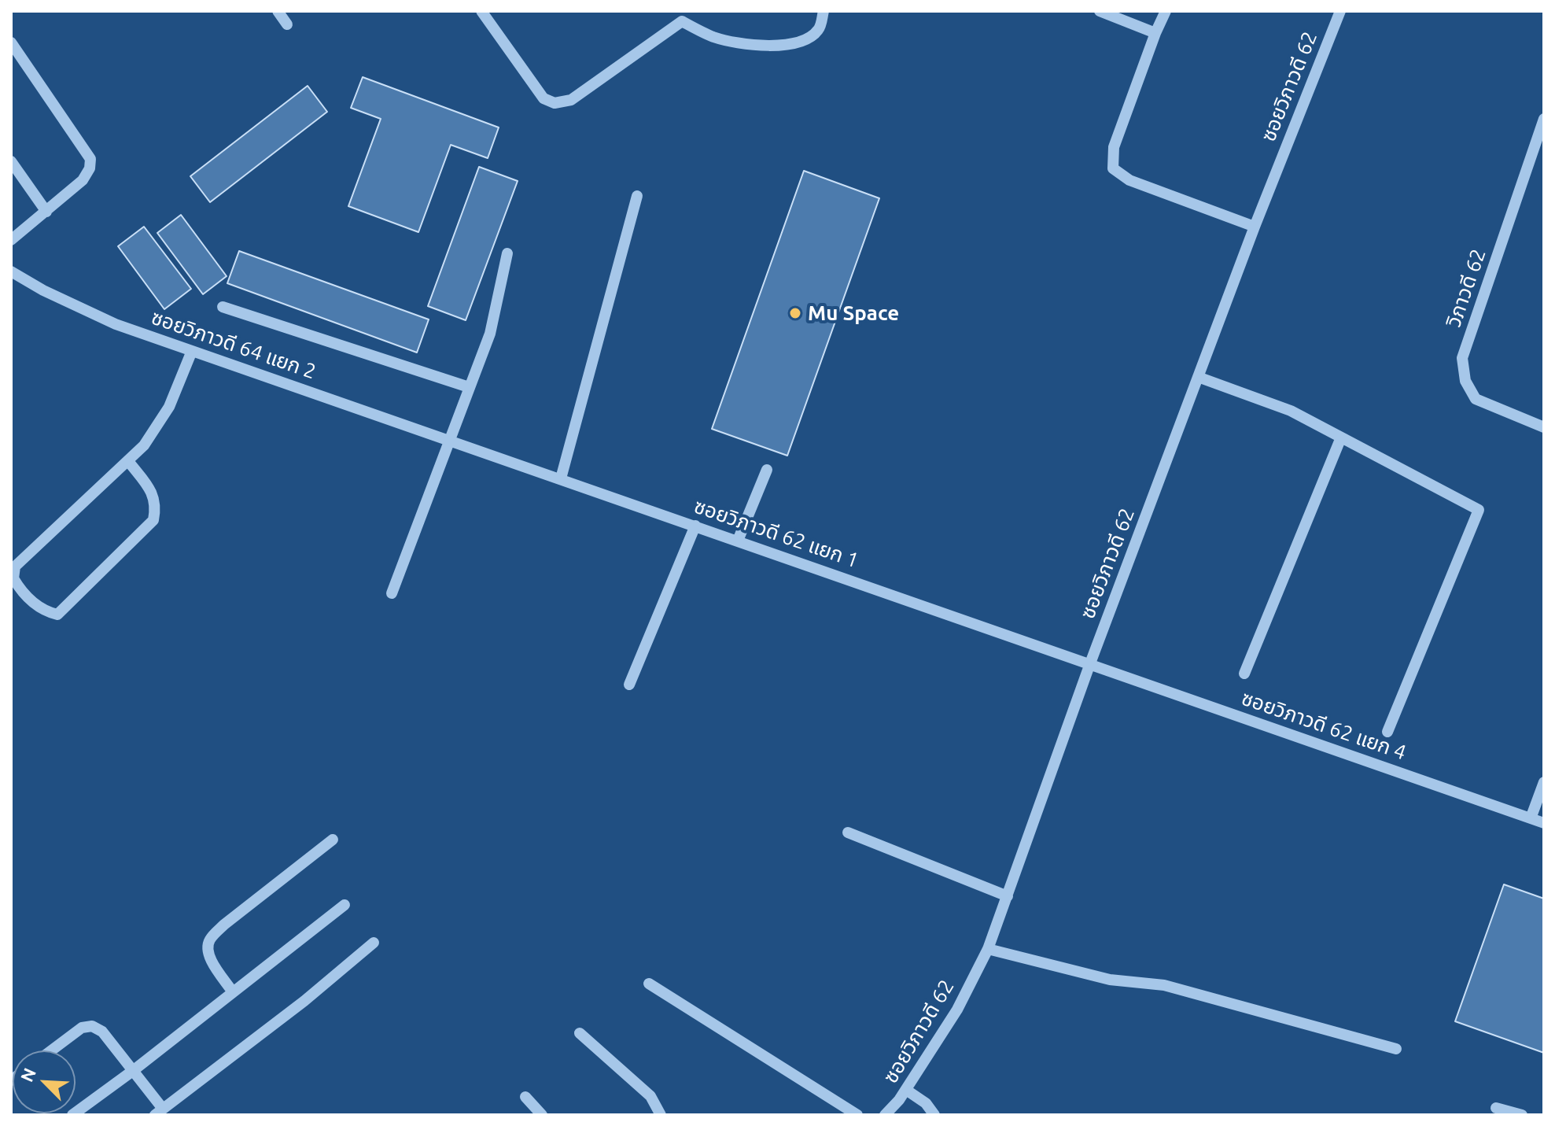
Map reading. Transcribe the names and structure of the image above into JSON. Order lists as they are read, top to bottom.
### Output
{
  "streets": {
    "street": [
      "ซอยวิภาวดี 62",
      "วิภาวดี 62",
      "ซอยวิภาวดี 64 แยก 2",
      "ซอยวิภาวดี 62 แยก 1",
      "ซอยวิภาวดี 62 แยก 4"
    ]
  },
  "crossings": [
    ["ซอยวิภาวดี 62", "ซอยวิภาวดี 62 แยก 1"],
    ["ซอยวิภาวดี 62", "ซอยวิภาวดี 62 แยก 4"],
    ["ซอยวิภาวดี 64 แยก 2", "ซอยวิภาวดี 62 แยก 1"],
    ["ซอยวิภาวดี 62 แยก 1", "ซอยวิภาวดี 62 แยก 4"]
  ],
  "places": ["Mu Space"],
  "north": "top left"
}
